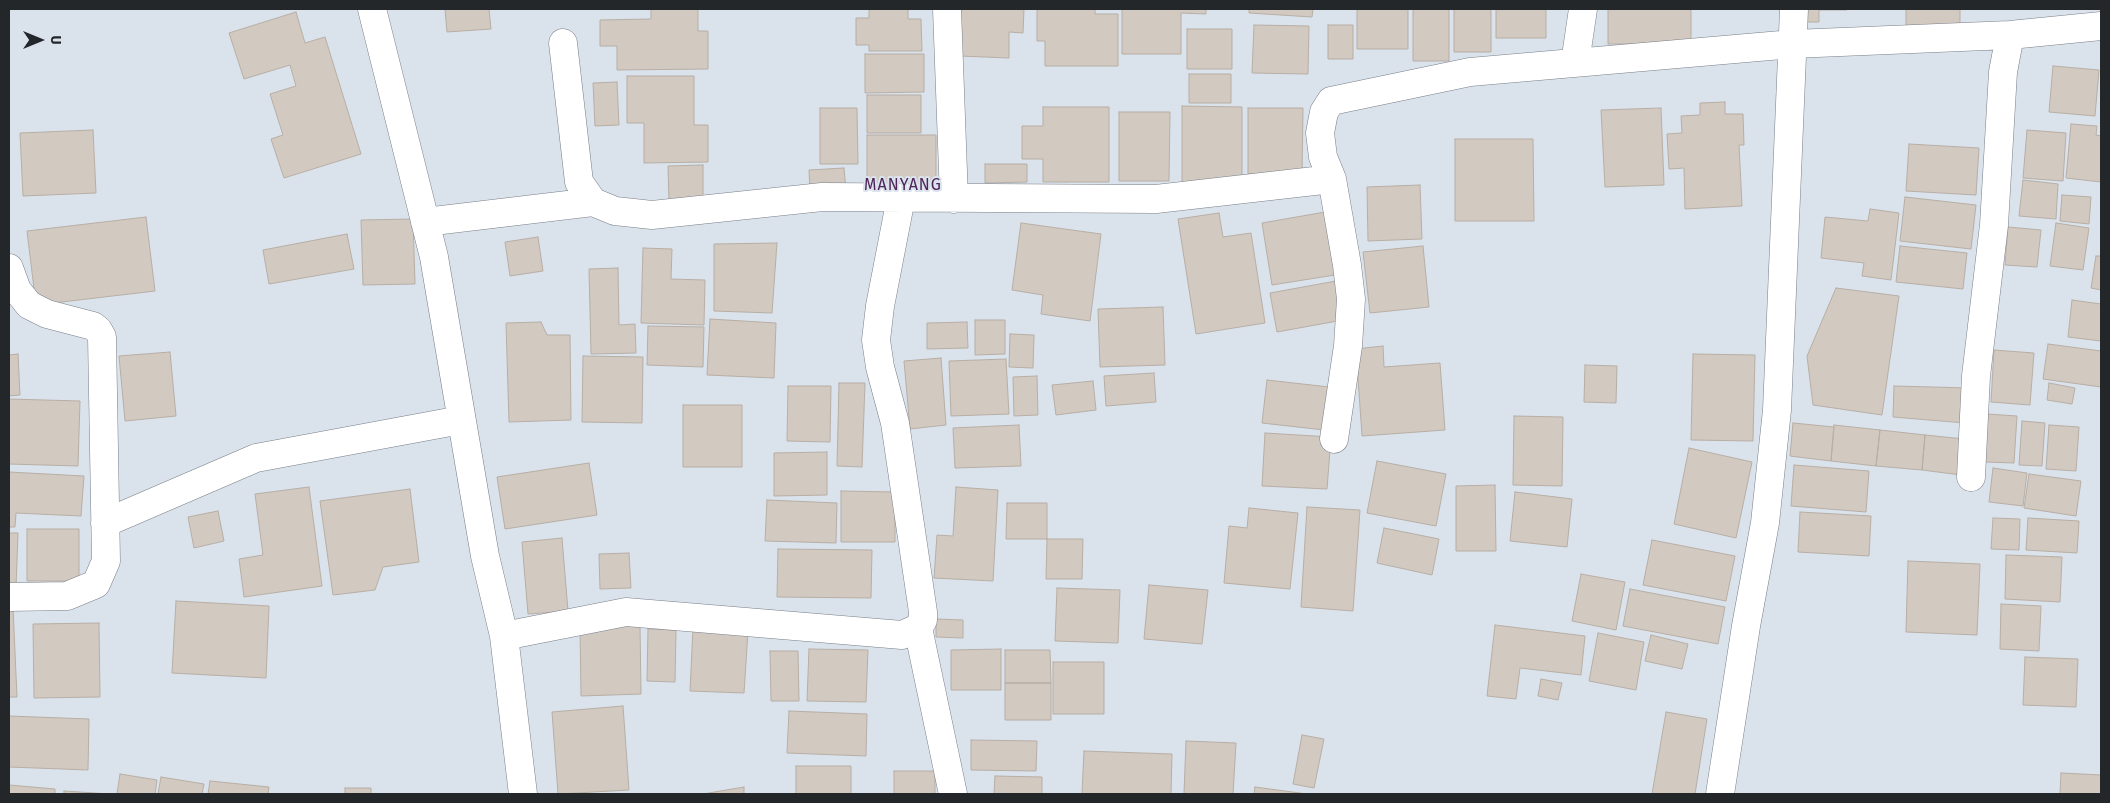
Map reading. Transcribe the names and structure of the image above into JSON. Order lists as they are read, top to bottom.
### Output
{
  "districts": ["MANYANG"],
  "north": "right"
}
